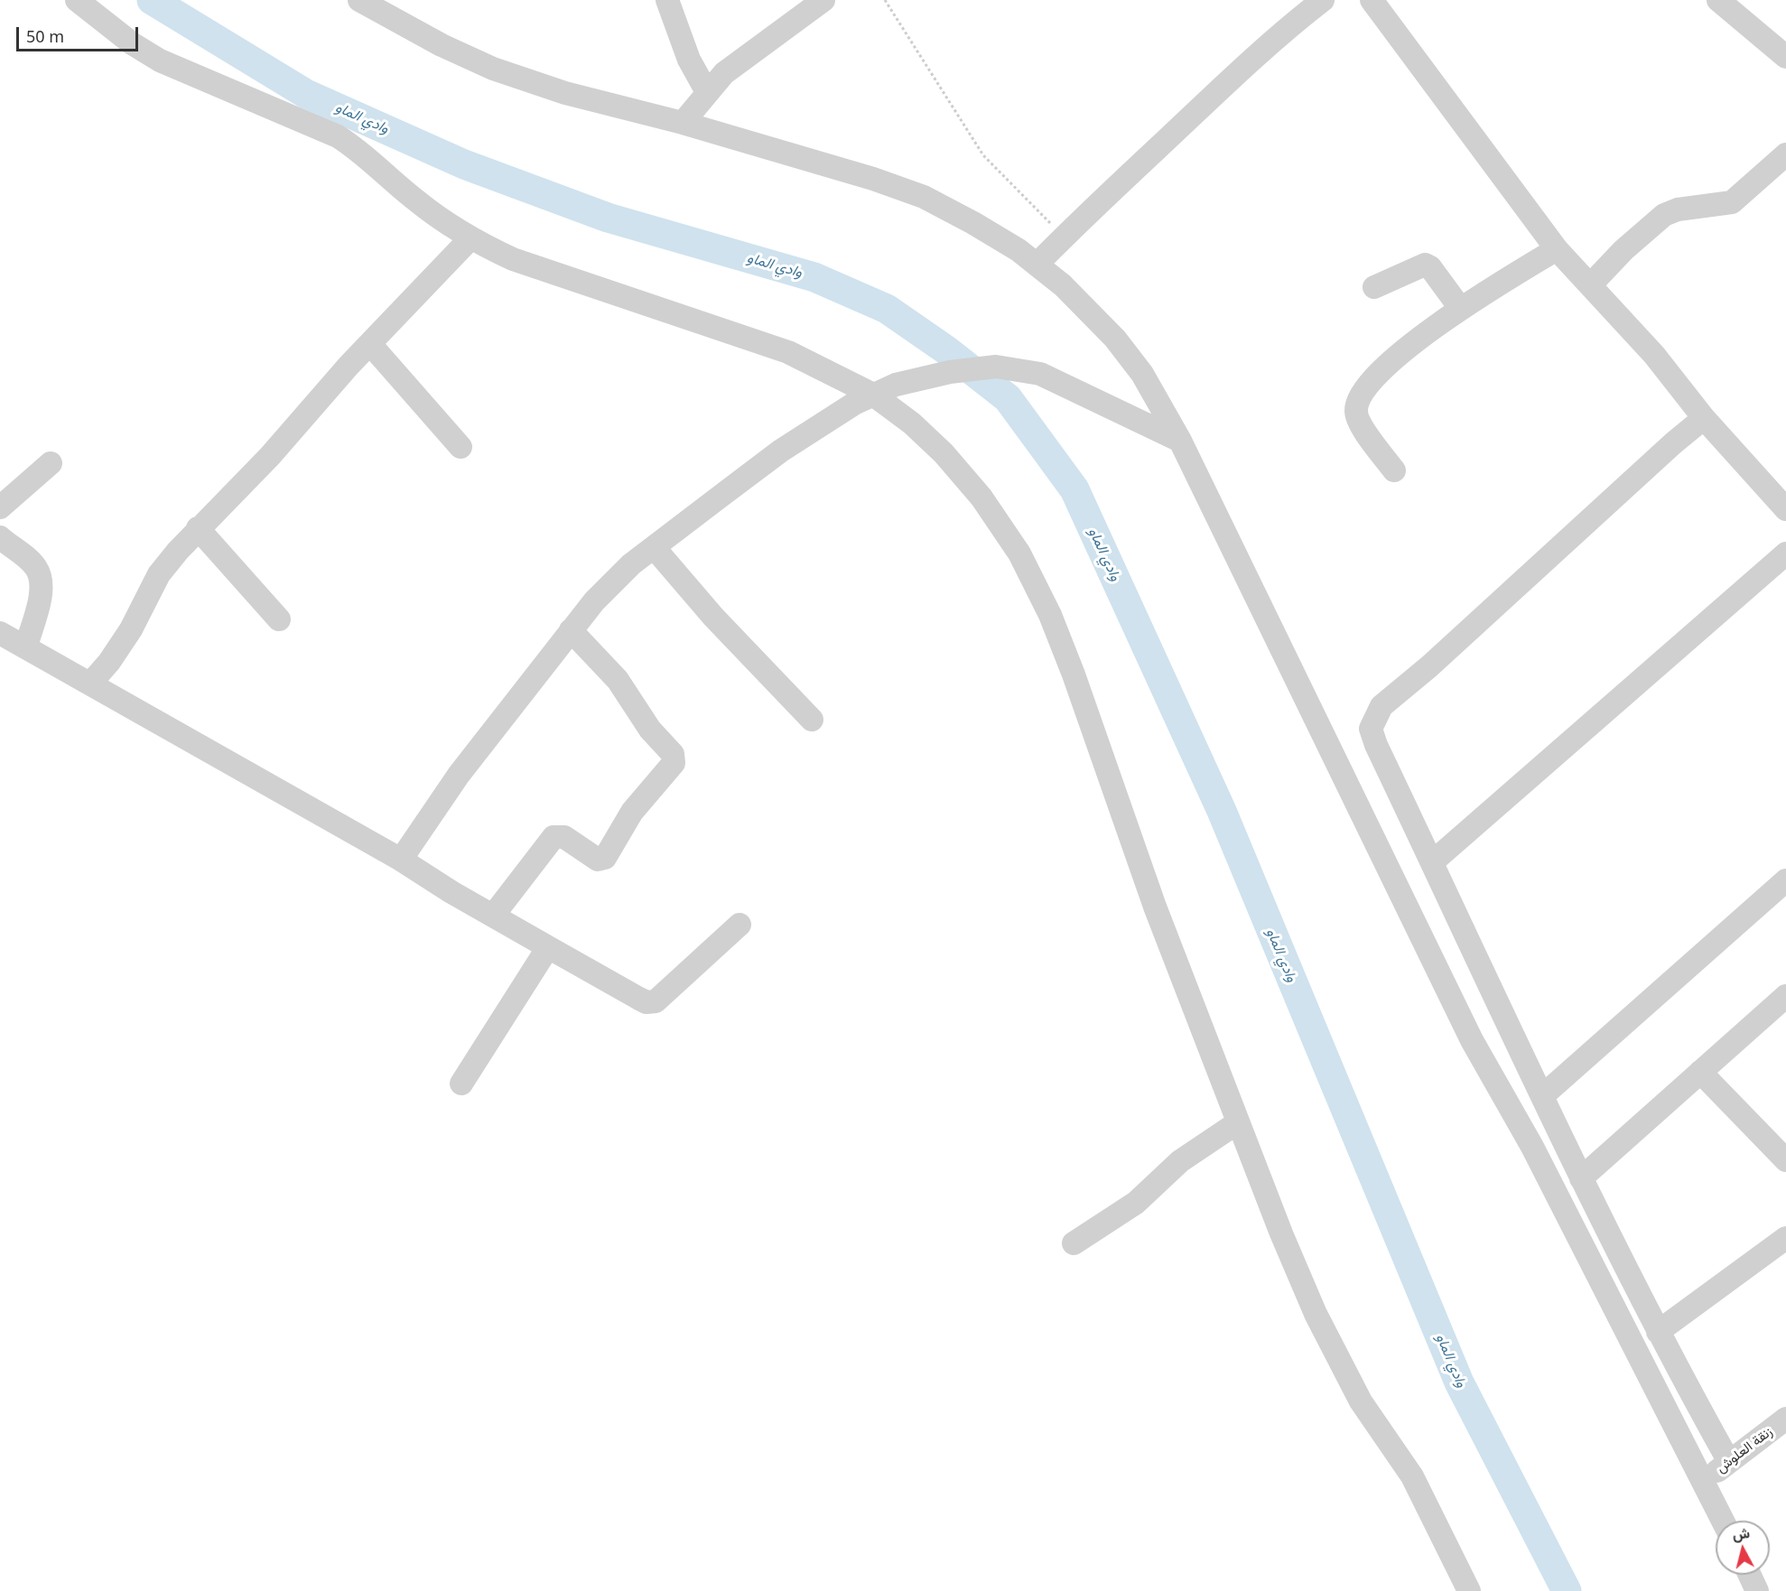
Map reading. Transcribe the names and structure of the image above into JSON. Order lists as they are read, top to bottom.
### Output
{
  "streets": {
    "street": ["زنقة العلوش"]
  },
  "water": ["وادي الماو"],
  "scale_bar": "50 m",
  "north": "top"
}
